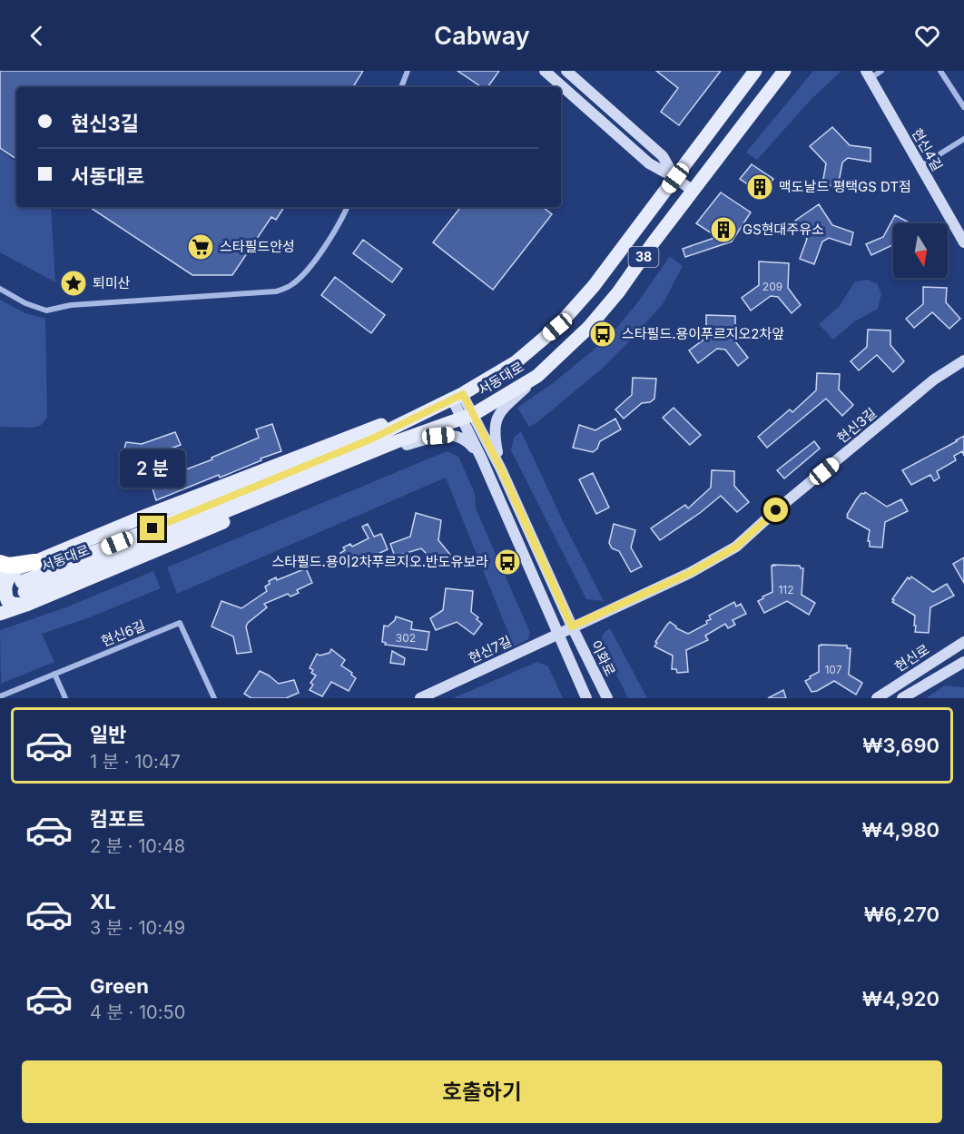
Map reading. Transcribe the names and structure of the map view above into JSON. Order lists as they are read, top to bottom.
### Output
{
  "streets": {
    "main road": ["38", "서동대로"],
    "street": [
      "현신4길",
      "현신3길",
      "현신6길",
      "현신7길",
      "이화로",
      "현신로"
    ]
  },
  "crossings": [
    ["서동대로", "이화로"],
    ["현신3길", "현신7길"],
    ["현신3길", "이화로"],
    ["현신7길", "이화로"]
  ],
  "places": {
    "building": ["맥도날드 평택GS DT점", "GS현대주유소"],
    "supermarket": ["스타필드안성"],
    "place": ["퇴미산"],
    "bus stop": ["스타필드.용이푸르지오2차앞", "스타필드.용이2차푸르지오.반도유보라"]
  },
  "house_numbers": [
    "209",
    "112",
    "302",
    "107"
  ],
  "north": "bottom",
  "page": {
    "header": "Cabway",
    "banner": ["현신3길", "서동대로"],
    "bubble": "2 분",
    "list": [
      {
        "name": "일반",
        "note": "1 분 · 10:47",
        "value": "₩3,690"
      },
      {
        "name": "컴포트",
        "note": "2 분 · 10:48",
        "value": "₩4,980"
      },
      {
        "name": "XL",
        "note": "3 분 · 10:49",
        "value": "₩6,270"
      },
      {
        "name": "Green",
        "note": "4 분 · 10:50",
        "value": "₩4,920"
      }
    ],
    "buttons": "호출하기"
  }
}
